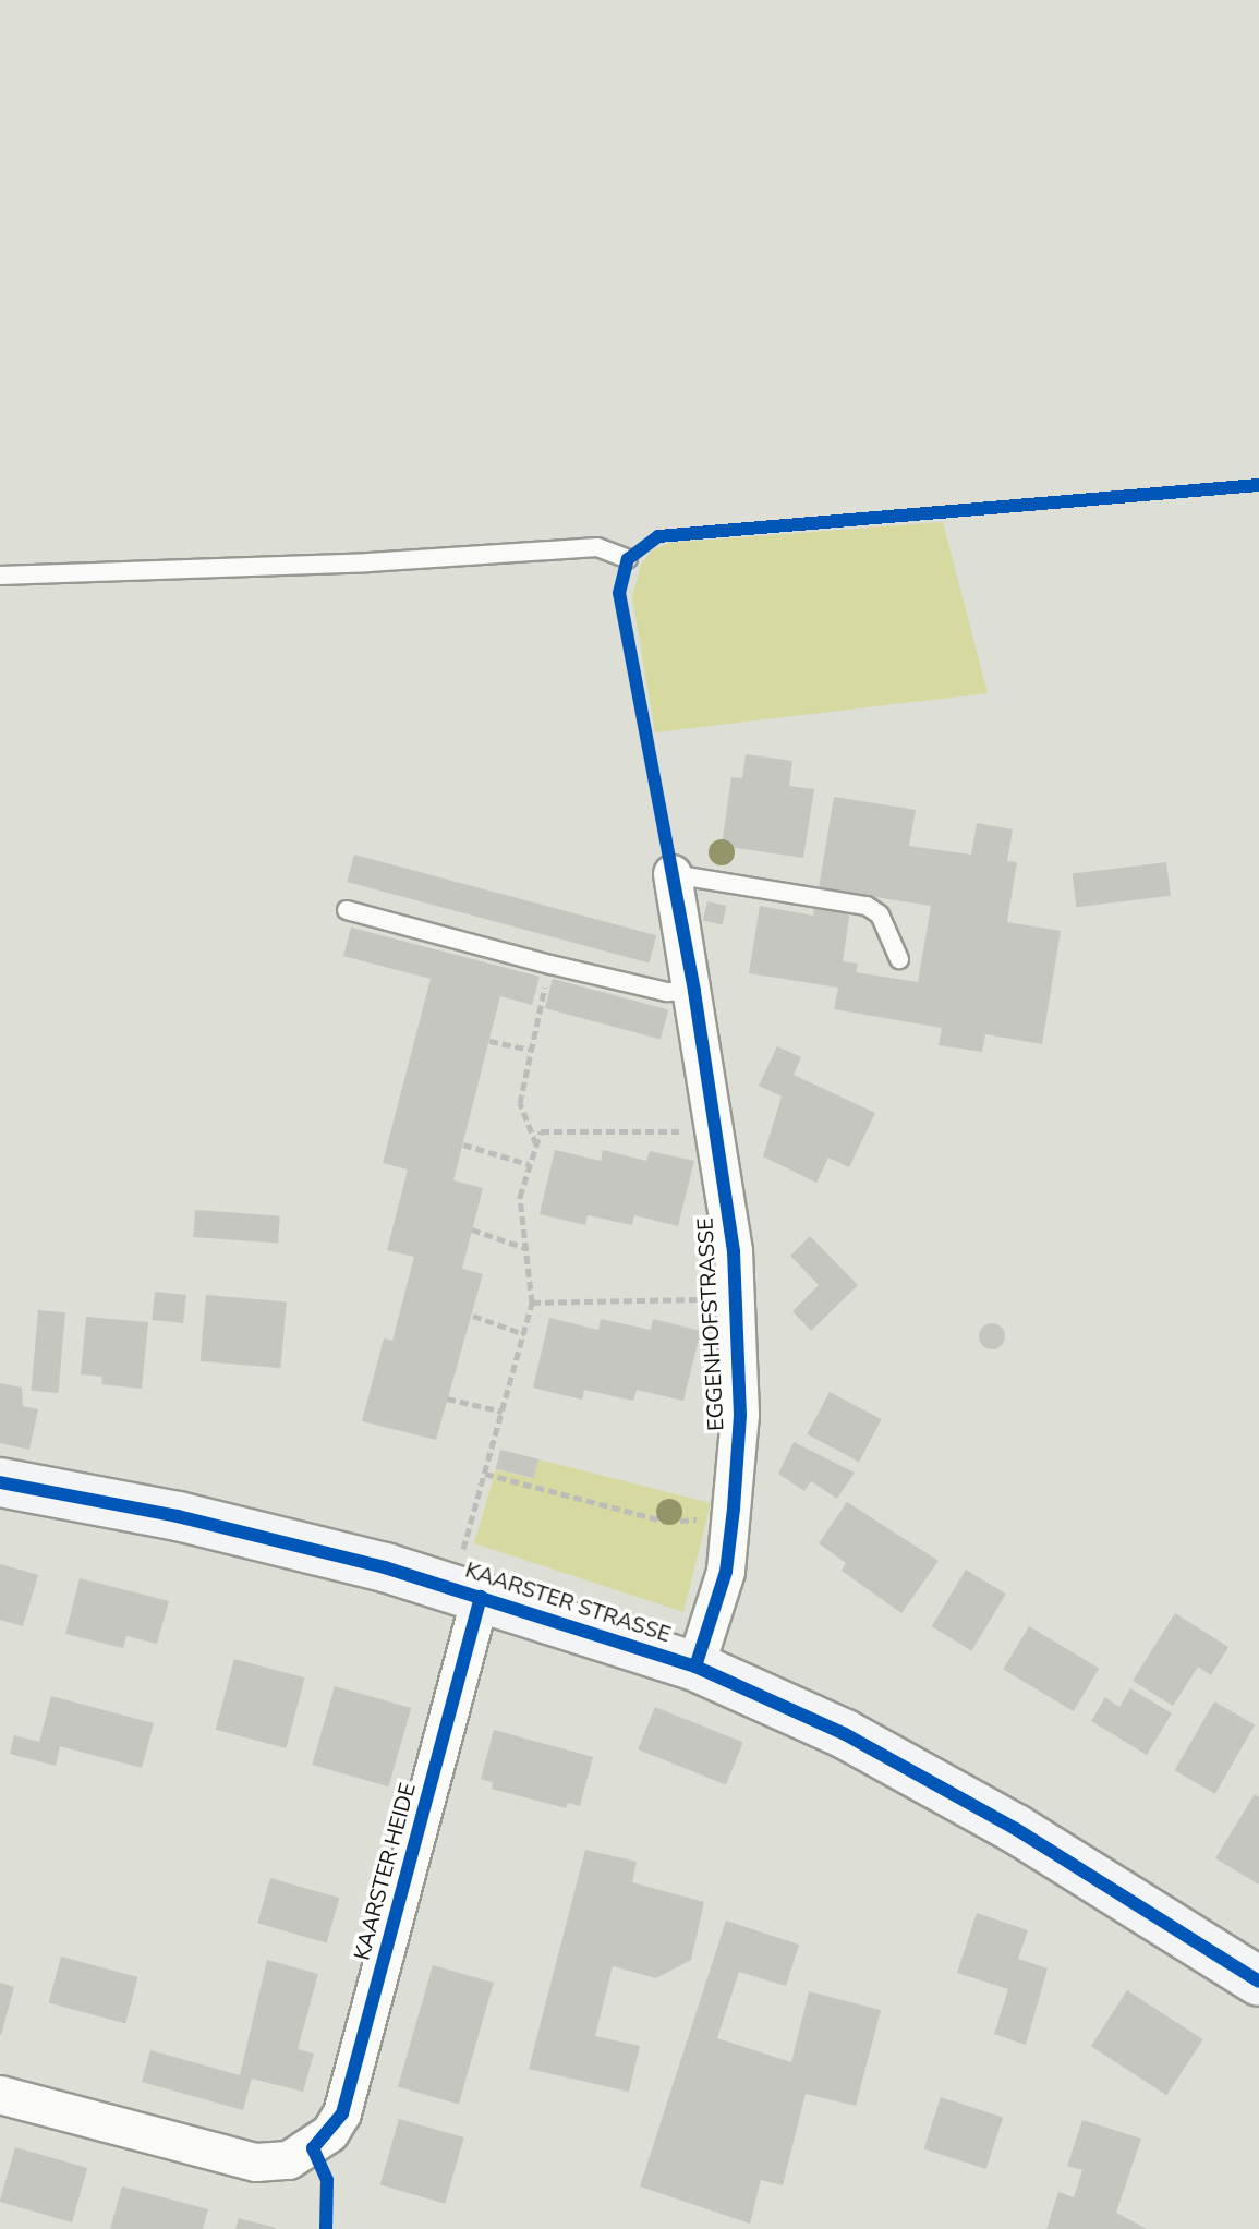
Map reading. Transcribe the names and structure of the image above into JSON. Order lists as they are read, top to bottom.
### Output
{
  "streets": {
    "main road": ["KAARSTER STRASSE"],
    "street": ["EGGENHOFSTRASSE", "KAARSTER HEIDE"]
  },
  "crossings": [
    ["EGGENHOFSTRASSE", "KAARSTER STRASSE"],
    ["KAARSTER STRASSE", "KAARSTER HEIDE"]
  ]
}
